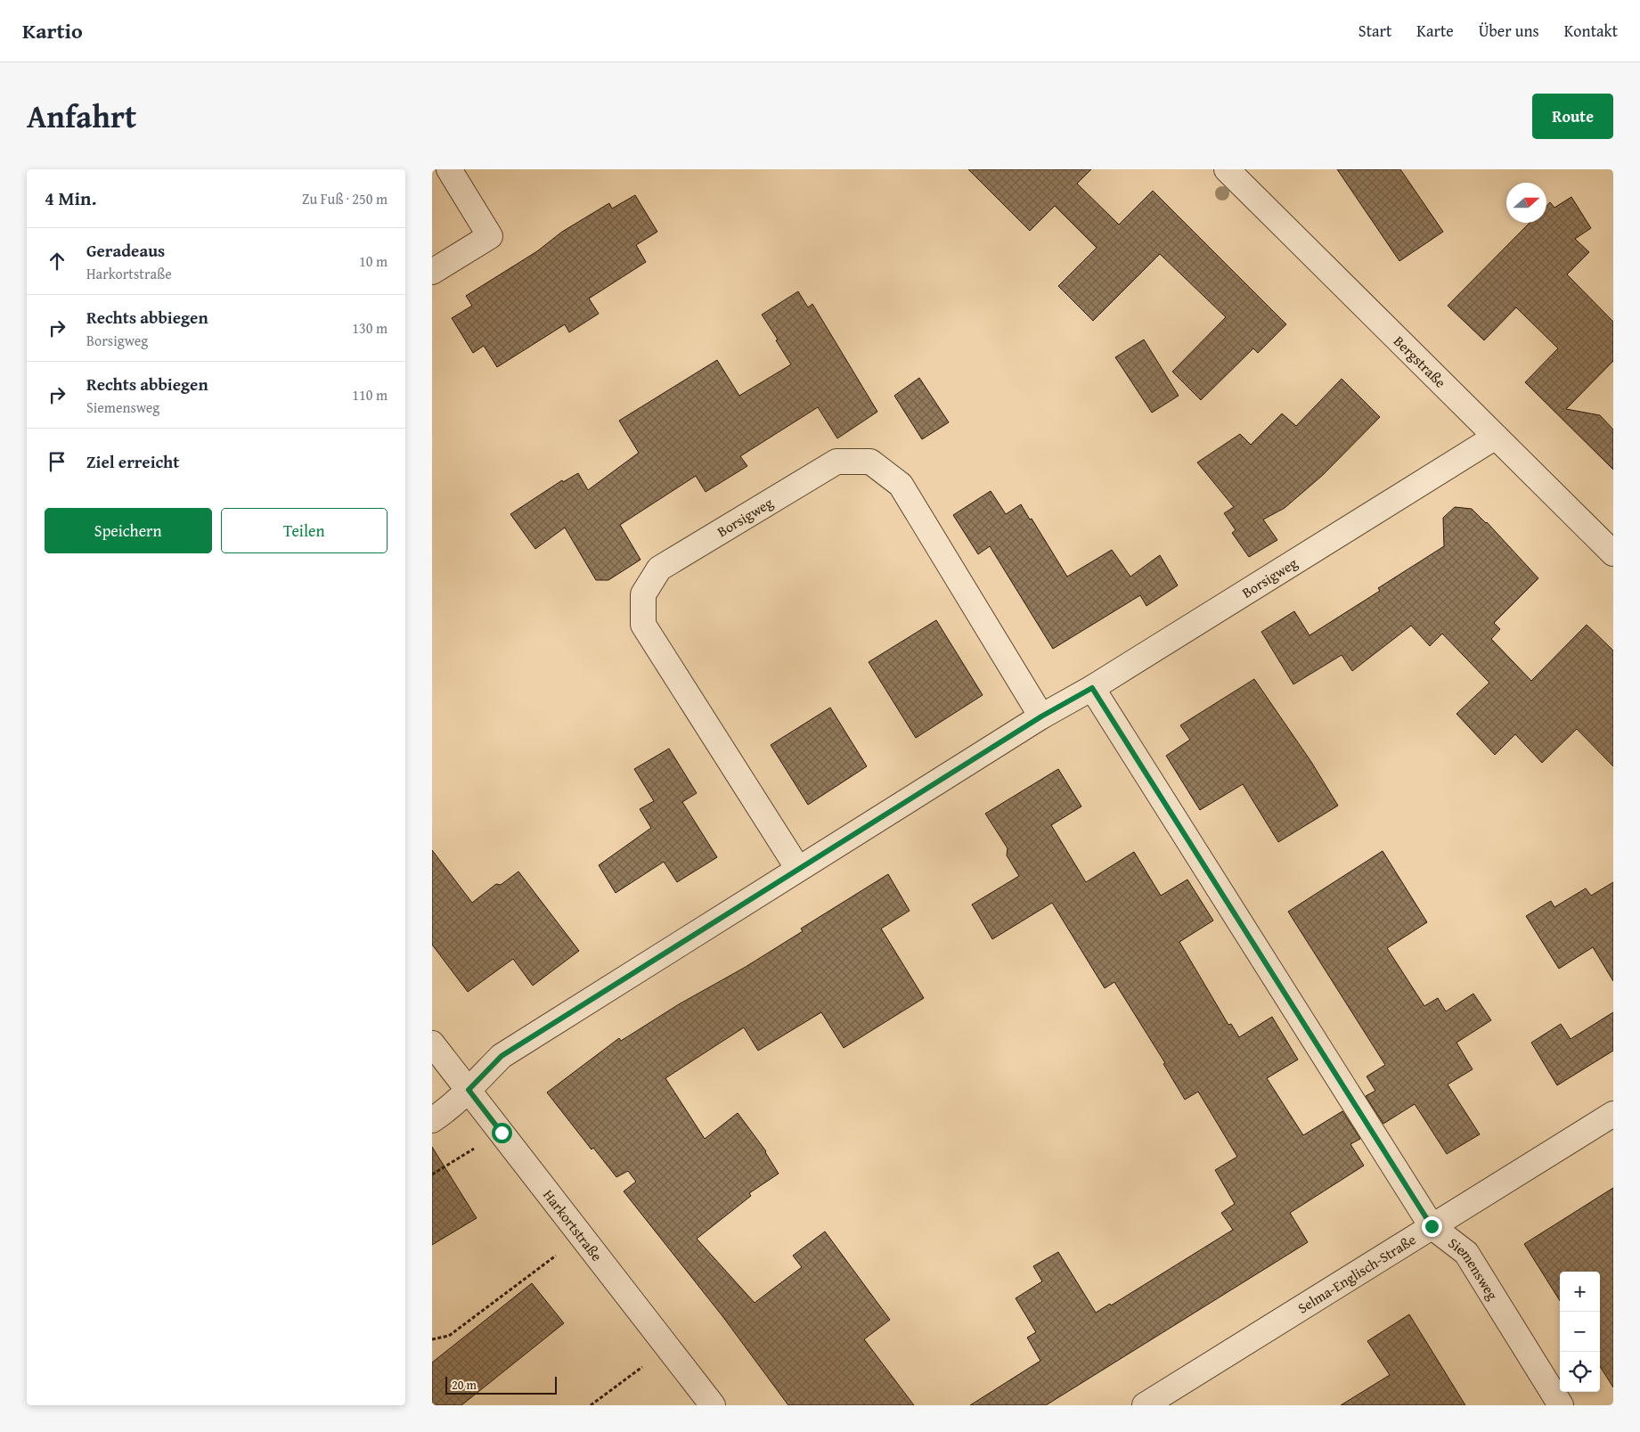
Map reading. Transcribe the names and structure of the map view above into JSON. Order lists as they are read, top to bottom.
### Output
{
  "streets": {
    "street": [
      "Bergstraße",
      "Borsigweg",
      "Harkortstraße",
      "Siemensweg",
      "Selma-Englisch-Straße"
    ]
  },
  "crossings": [
    ["Bergstraße", "Borsigweg"],
    ["Borsigweg", "Harkortstraße"],
    ["Borsigweg", "Siemensweg"],
    ["Siemensweg", "Selma-Englisch-Straße"]
  ],
  "scale_bar": "20 m",
  "north": "right",
  "page": {
    "header": "Kartio",
    "nav": [
      "Start",
      "Karte",
      "Über uns",
      "Kontakt"
    ],
    "title": "Anfahrt",
    "buttons": [
      "Route",
      ["Speichern", "Teilen"]
    ],
    "heading": ["4 Min.", "Zu Fuß · 250 m"],
    "list": [
      ["Geradeaus", "Harkortstraße", "10 m"],
      ["Rechts abbiegen", "Borsigweg", "130 m"],
      ["Rechts abbiegen", "Siemensweg", "110 m"],
      "Ziel erreicht"
    ],
    "map_buttons": ["+", "−"],
    "scale": "20 m"
  }
}
